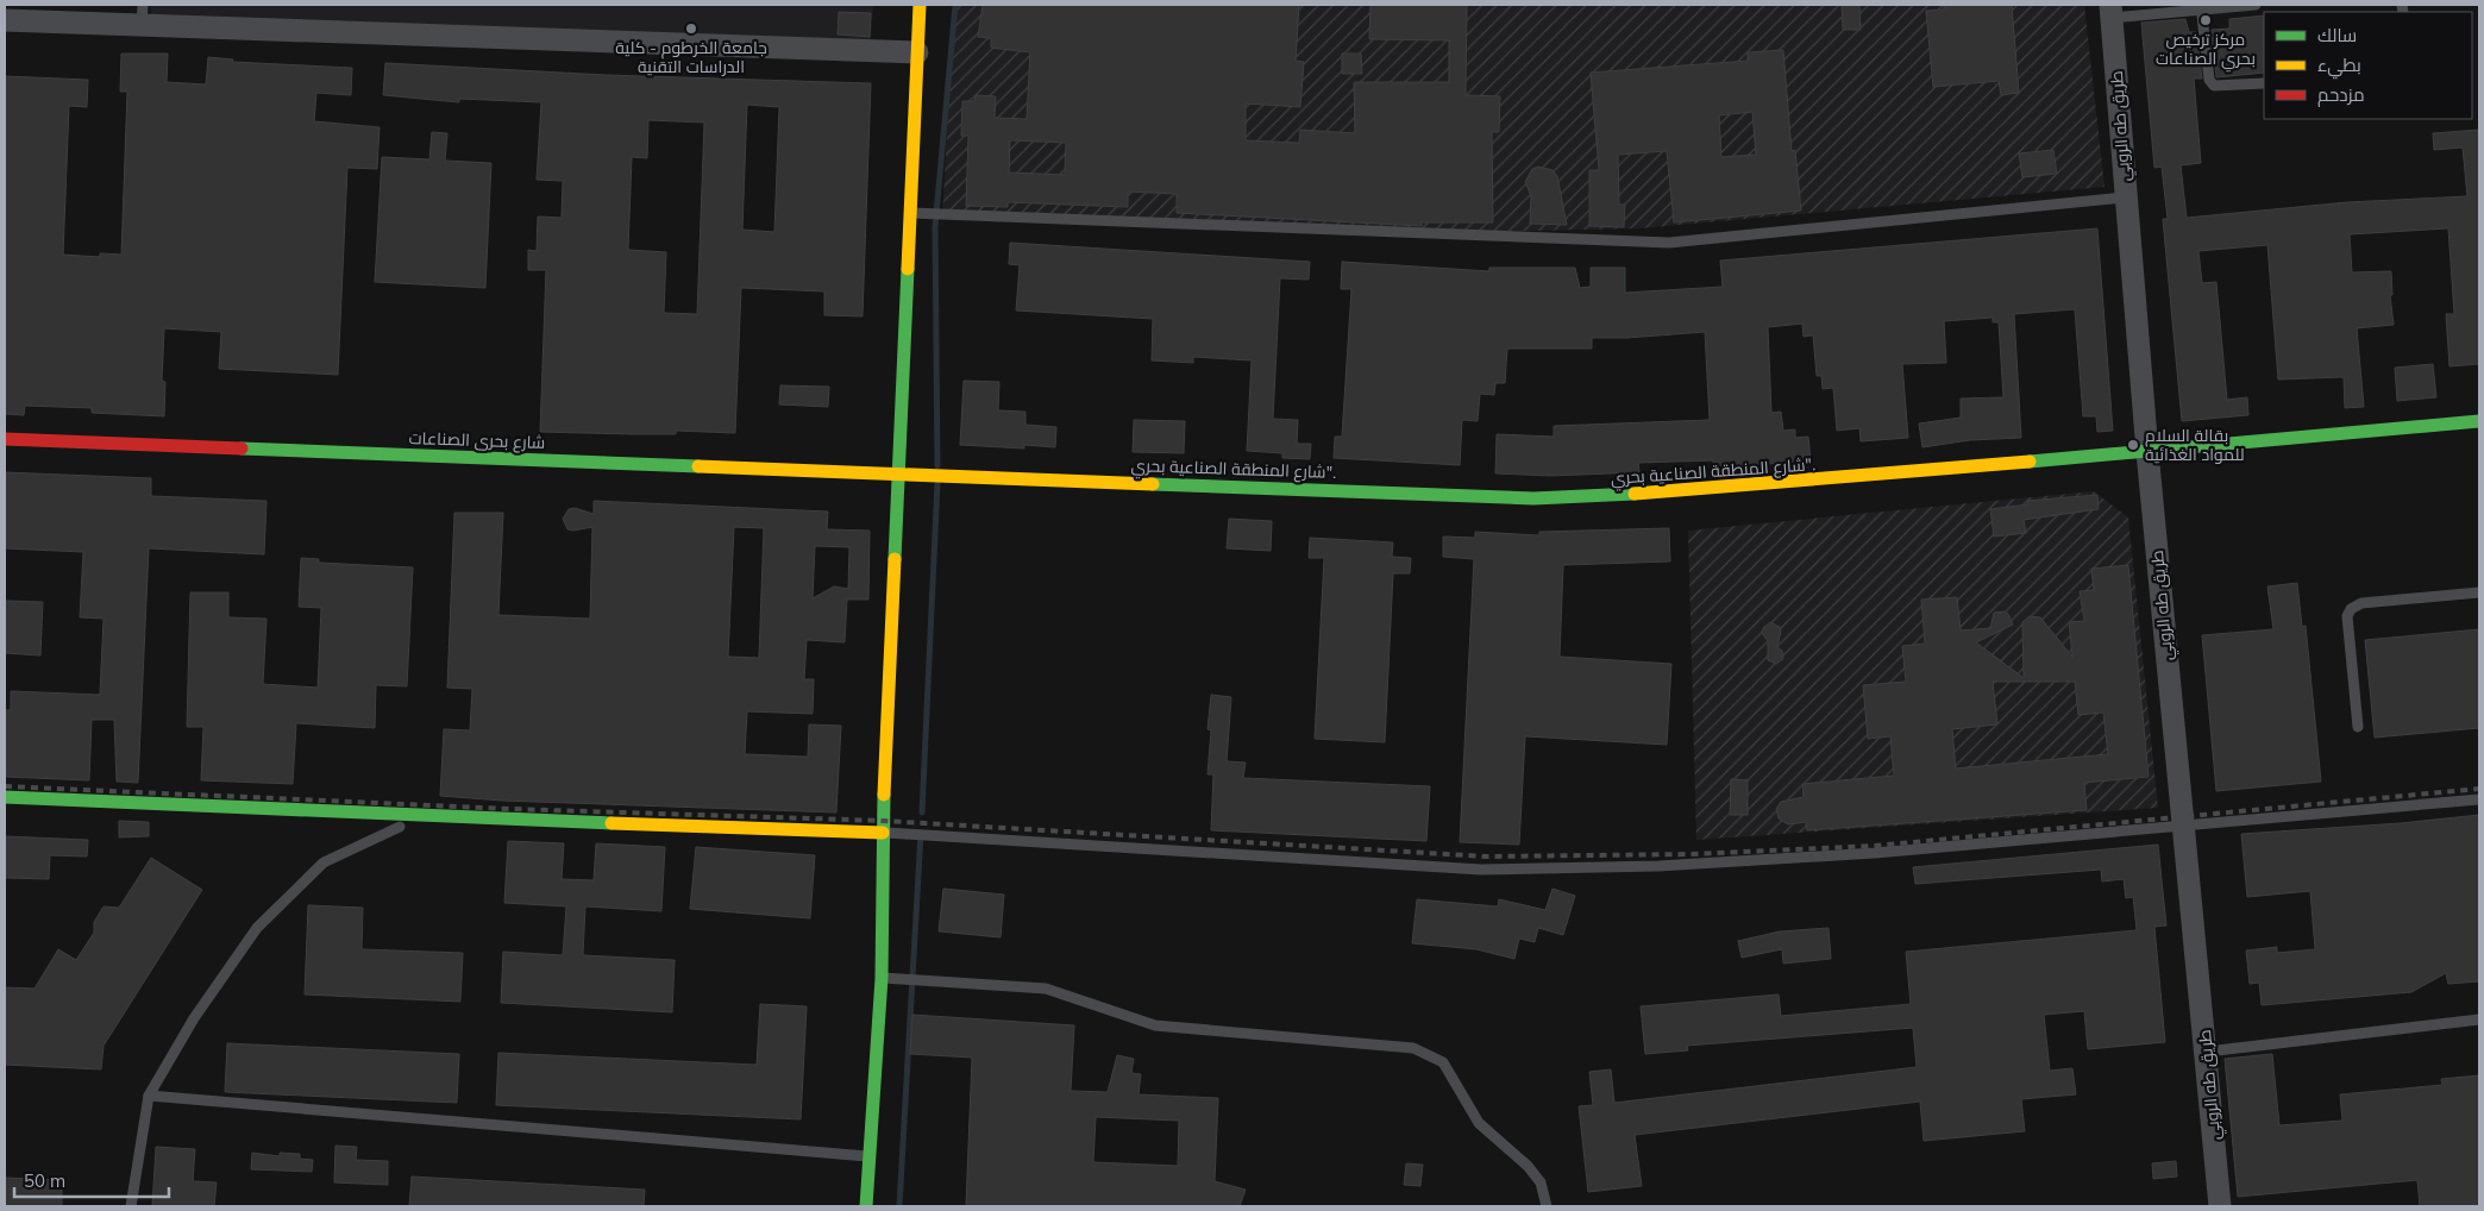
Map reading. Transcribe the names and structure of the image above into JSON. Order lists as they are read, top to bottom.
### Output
{
  "streets": {
    "street": ["طريق طه الروبي", "شارع بحرى الصناعات", "شارع المنطقة الصناعية بحري\"."]
  },
  "crossings": [
    ["طريق طه الروبي", "شارع المنطقة الصناعية بحري\"."],
    ["شارع بحرى الصناعات", "شارع المنطقة الصناعية بحري\"."]
  ],
  "places": ["مركز ترخيص بحري الصناعات", "جامعة الخرطوم - كلية الدراسات التقنية", "بقالة السلام للمواد الغذائية"],
  "legend": ["سالك", "بطيء", "مزدحم"],
  "scale_bar": "50 m"
}
